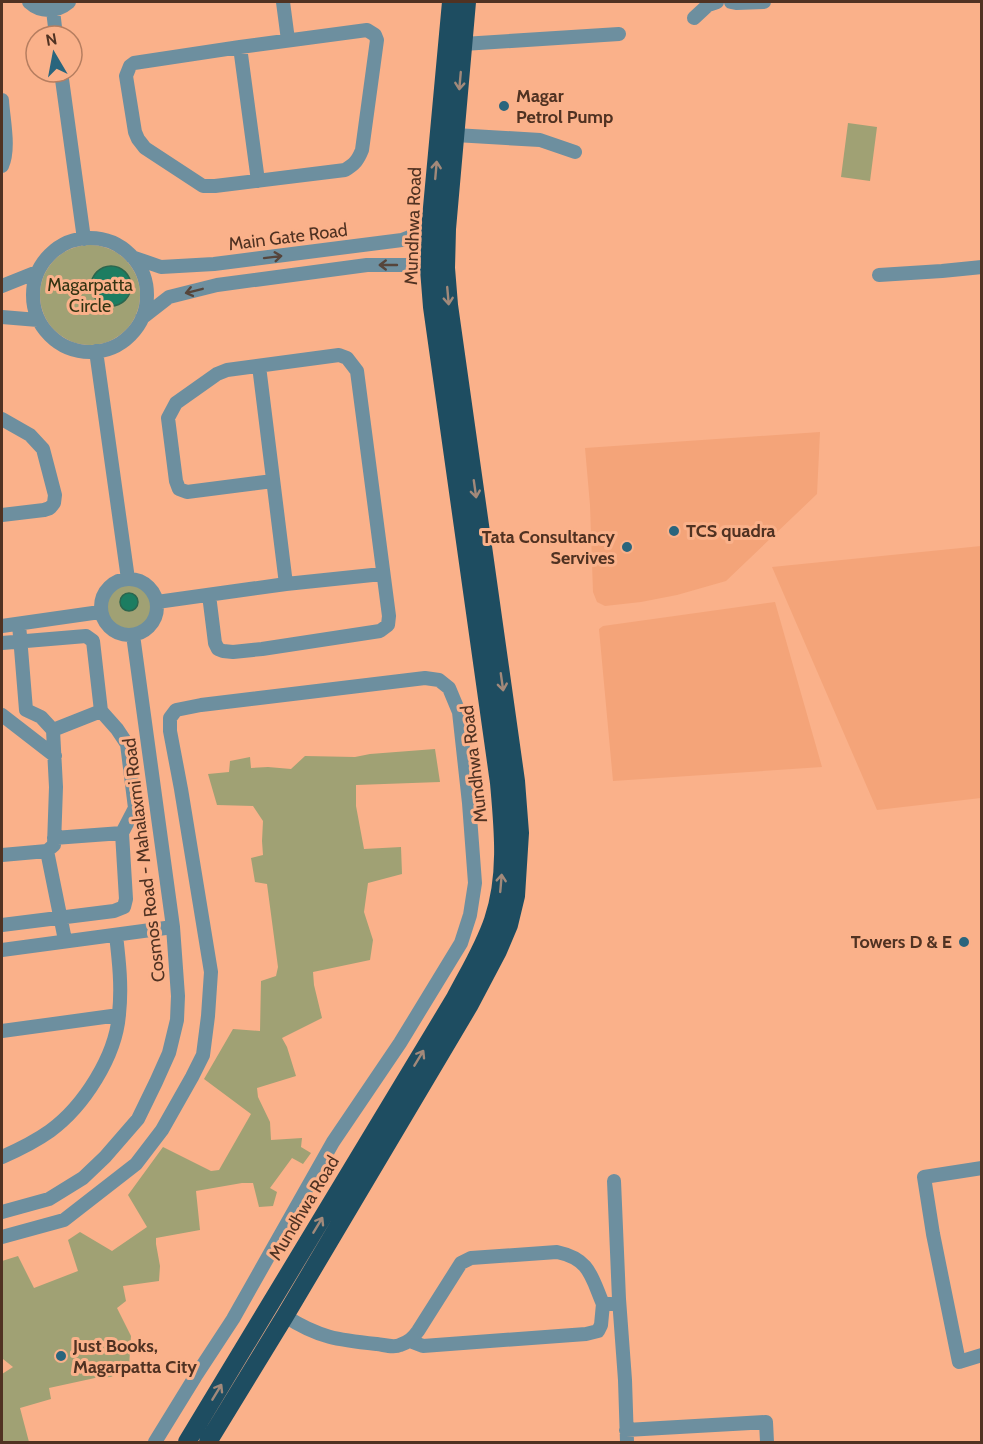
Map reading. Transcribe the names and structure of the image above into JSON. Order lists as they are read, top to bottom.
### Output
{
  "streets": {
    "highway": ["Mundhwa Road"],
    "street": ["Main Gate Road", "Cosmos Road - Mahalaxmi Road"]
  },
  "crossings": [
    ["Mundhwa Road", "Main Gate Road"]
  ],
  "parks": ["Magarpatta Circle"],
  "places": [
    "Magar Petrol Pump",
    "TCS quadra",
    "Tata Consultancy Servives",
    "Towers D & E",
    "Just Books, Magarpatta City"
  ],
  "north": "top"
}
